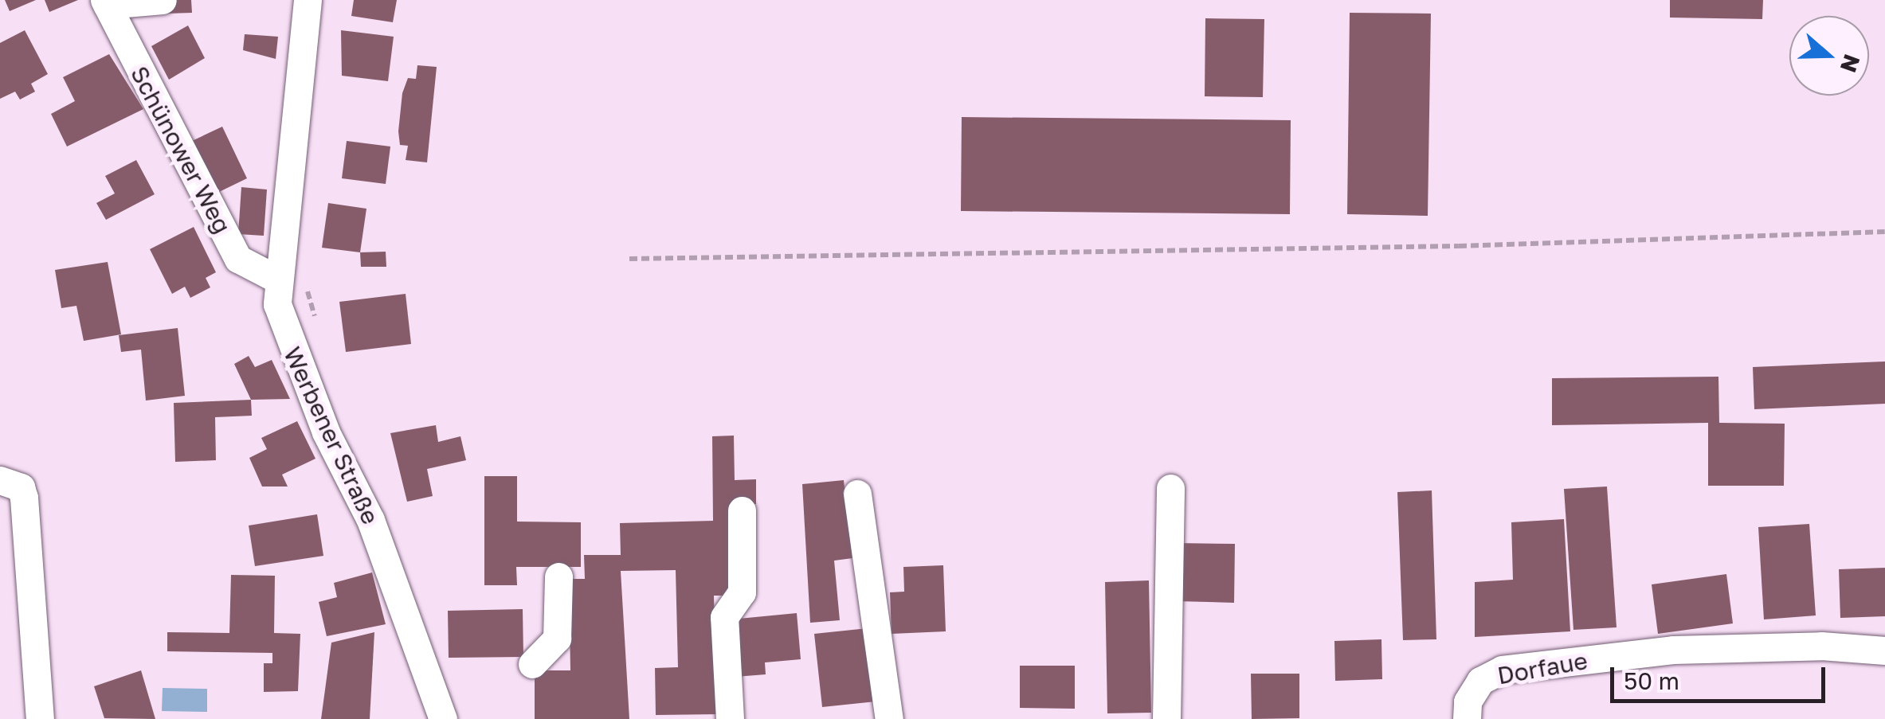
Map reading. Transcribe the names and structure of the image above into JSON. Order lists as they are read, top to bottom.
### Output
{
  "streets": {
    "street": ["Schünower Weg", "Werbener Straße", "Dorfaue"]
  },
  "crossings": [
    ["Schünower Weg", "Werbener Straße"]
  ],
  "scale_bar": "50 m",
  "north": "right"
}
